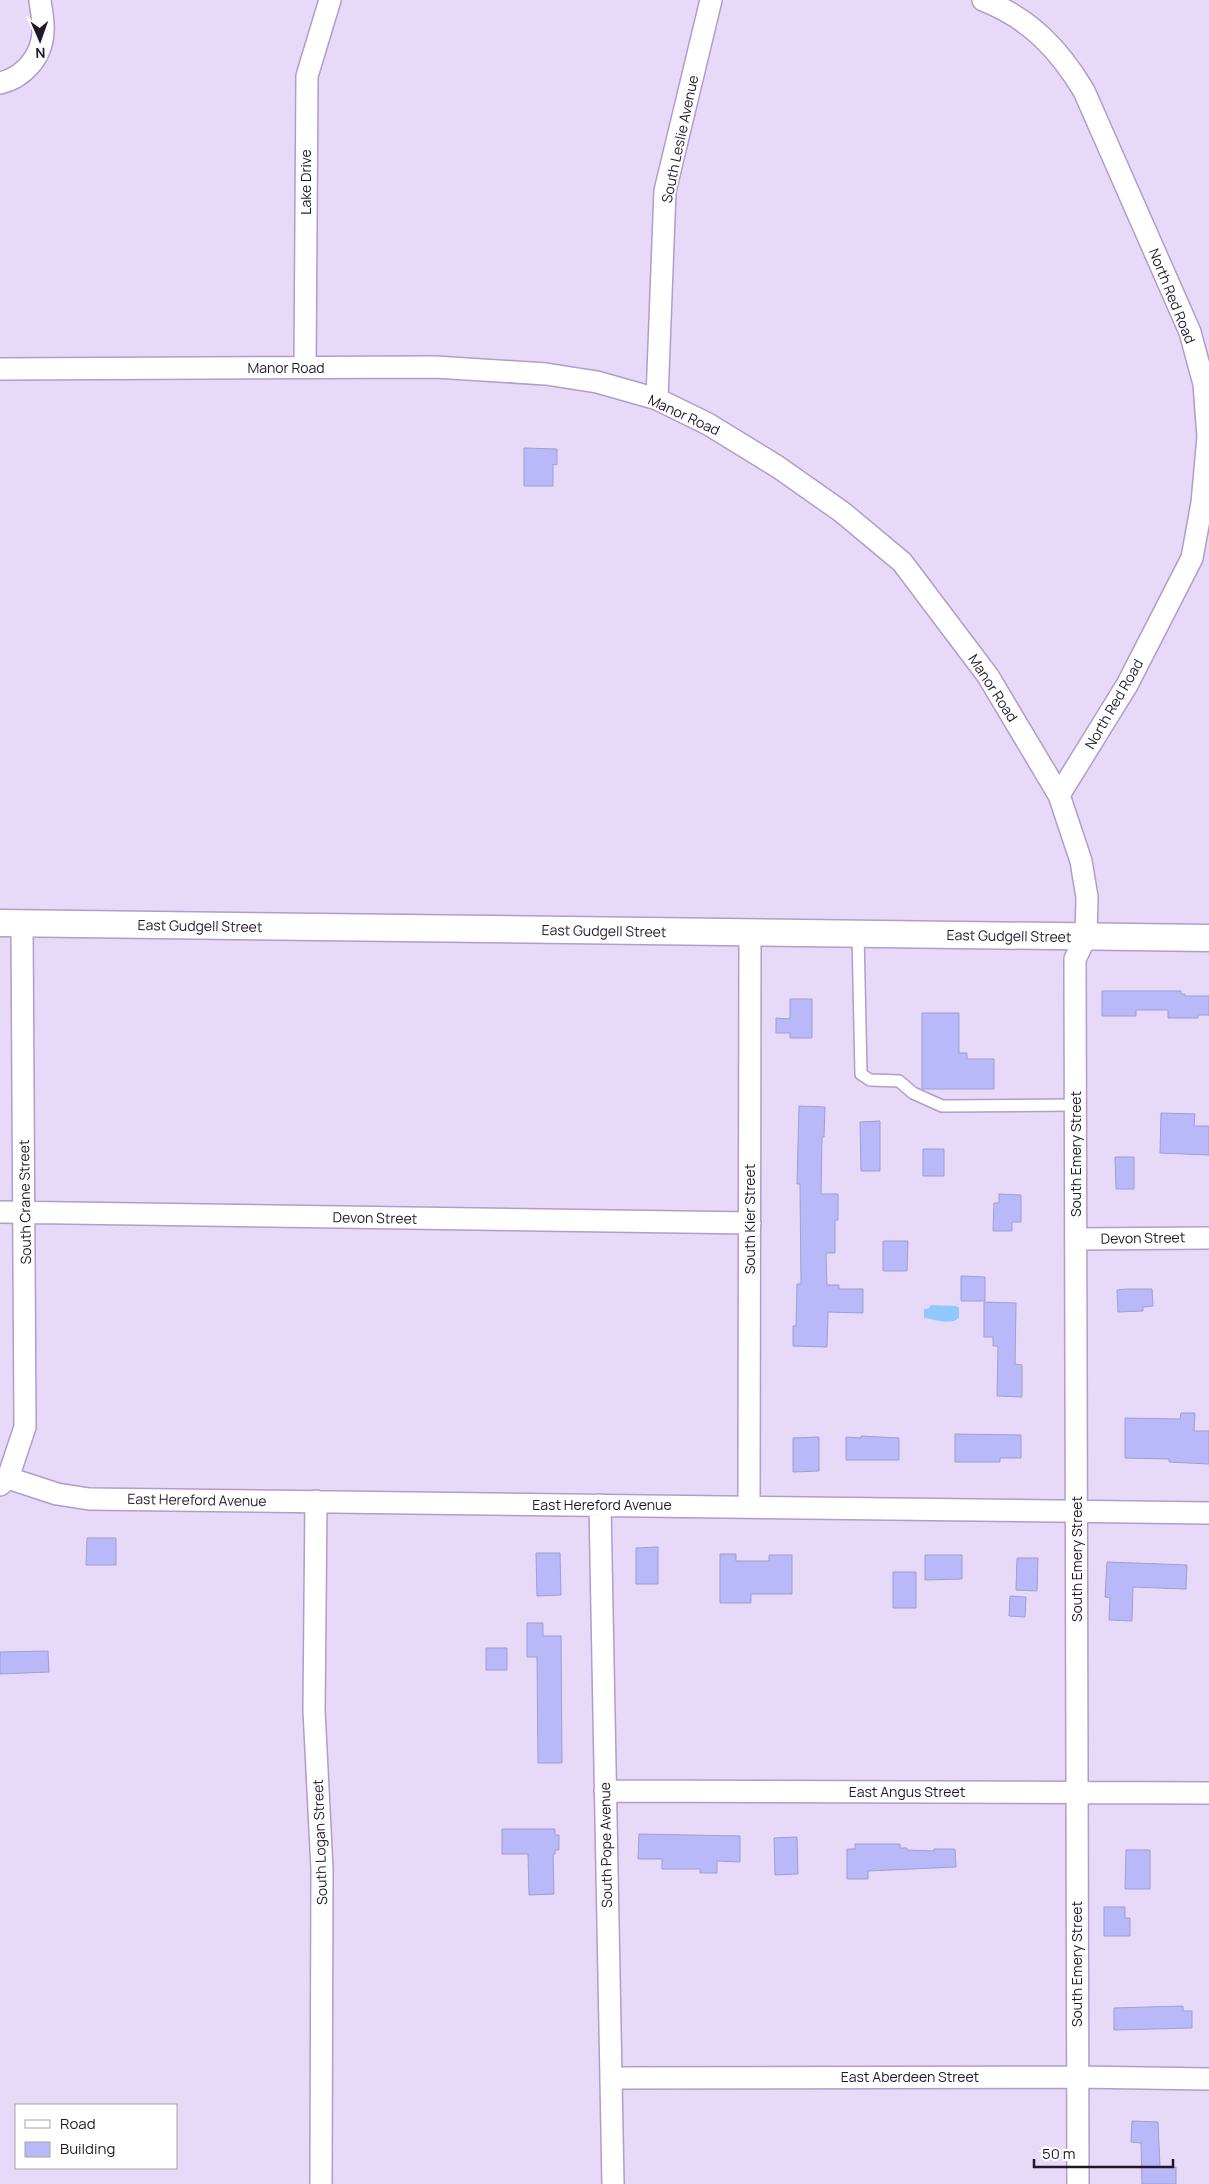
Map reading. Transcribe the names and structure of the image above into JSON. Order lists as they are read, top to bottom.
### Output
{
  "streets": {
    "street": [
      "South Leslie Avenue",
      "Lake Drive",
      "North Red Road",
      "Manor Road",
      "East Gudgell Street",
      "South Emery Street",
      "South Crane Street",
      "Devon Street",
      "South Kier Street",
      "East Hereford Avenue",
      "East Angus Street",
      "South Logan Street",
      "South Pope Avenue",
      "East Aberdeen Street"
    ]
  },
  "crossings": [
    ["South Leslie Avenue", "Manor Road"],
    ["Lake Drive", "Manor Road"],
    ["North Red Road", "Manor Road"],
    ["Manor Road", "East Gudgell Street"],
    ["Manor Road", "South Emery Street"],
    ["East Gudgell Street", "South Emery Street"],
    ["East Gudgell Street", "South Crane Street"],
    ["East Gudgell Street", "South Kier Street"],
    ["South Emery Street", "Devon Street"],
    ["South Emery Street", "East Hereford Avenue"],
    ["South Emery Street", "East Angus Street"],
    ["South Emery Street", "East Aberdeen Street"],
    ["South Crane Street", "Devon Street"],
    ["South Crane Street", "East Hereford Avenue"],
    ["Devon Street", "South Kier Street"],
    ["South Kier Street", "East Hereford Avenue"],
    ["East Hereford Avenue", "South Logan Street"],
    ["East Hereford Avenue", "South Pope Avenue"],
    ["East Angus Street", "South Pope Avenue"],
    ["South Pope Avenue", "East Aberdeen Street"]
  ],
  "legend": ["Road", "Building"],
  "scale_bar": "50 m",
  "north": "bottom"
}
